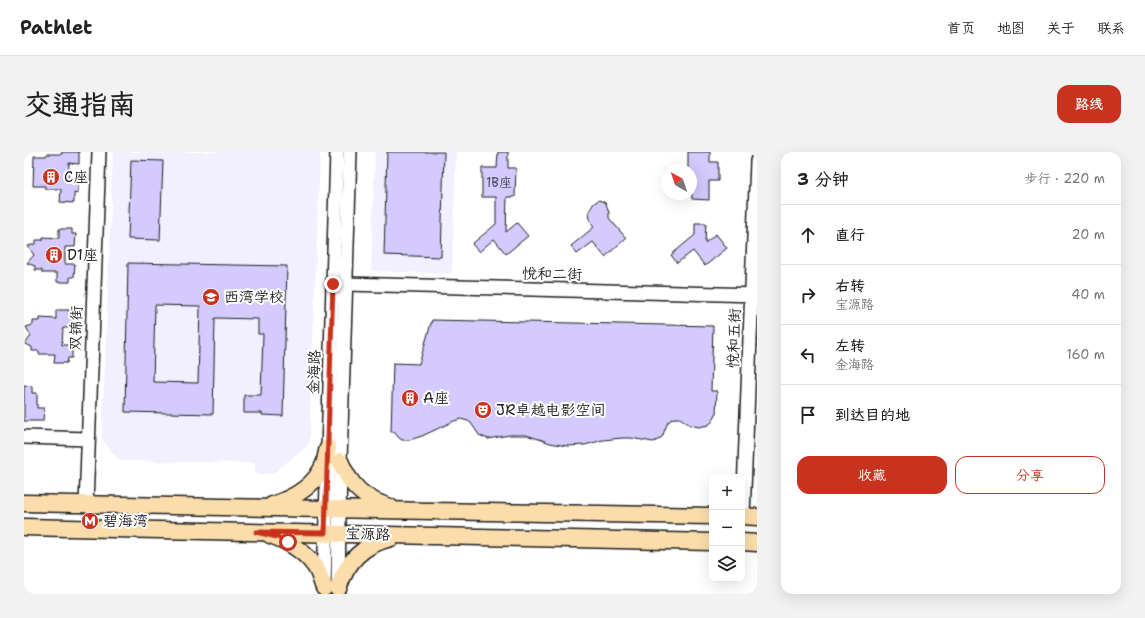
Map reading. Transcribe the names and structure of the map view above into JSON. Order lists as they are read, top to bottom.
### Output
{
  "streets": {
    "main road": ["宝源路"],
    "street": [
      "悦和二街",
      "双锦街",
      "悦和五街",
      "金海路"
    ]
  },
  "crossings": [
    ["悦和二街", "悦和五街"],
    ["悦和二街", "金海路"],
    ["双锦街", "宝源路"],
    ["金海路", "宝源路"]
  ],
  "places": {
    "building": ["C座", "D1座", "A座"],
    "school or university": ["西湾学校"],
    "theatre": ["JR卓越电影空间"],
    "metro station": ["碧海湾"]
  },
  "house_numbers": ["1B座"],
  "north": "top left",
  "page": {
    "header": "Pathlet",
    "nav": [
      "首页",
      "地图",
      "关于",
      "联系"
    ],
    "title": "交通指南",
    "buttons": [
      "路线",
      ["收藏", "分享"]
    ],
    "heading": ["3 分钟", "步行 · 220 m"],
    "list": [
      ["直行", "20 m"],
      ["右转", "宝源路", "40 m"],
      ["左转", "金海路", "160 m"],
      "到达目的地"
    ],
    "map_buttons": ["+", "−"]
  }
}
